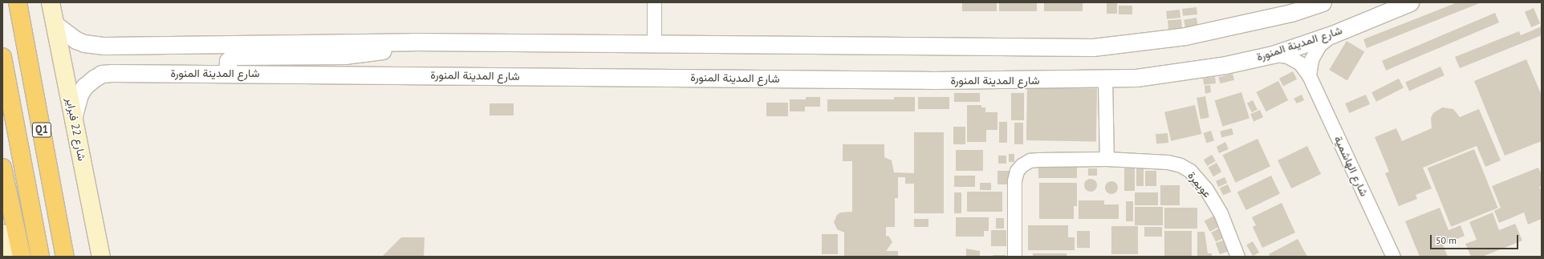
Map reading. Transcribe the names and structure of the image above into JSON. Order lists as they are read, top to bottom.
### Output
{
  "streets": {
    "highway": ["Q1"],
    "main road": ["شارع 22 فبراير"],
    "street": ["شارع المدينة المنورة", "شارع الهاشمية", "عويمرة"]
  },
  "crossings": [
    ["شارع المدينة المنورة", "شارع 22 فبراير"],
    ["شارع المدينة المنورة", "شارع الهاشمية"]
  ],
  "scale_bar": "50 m"
}
